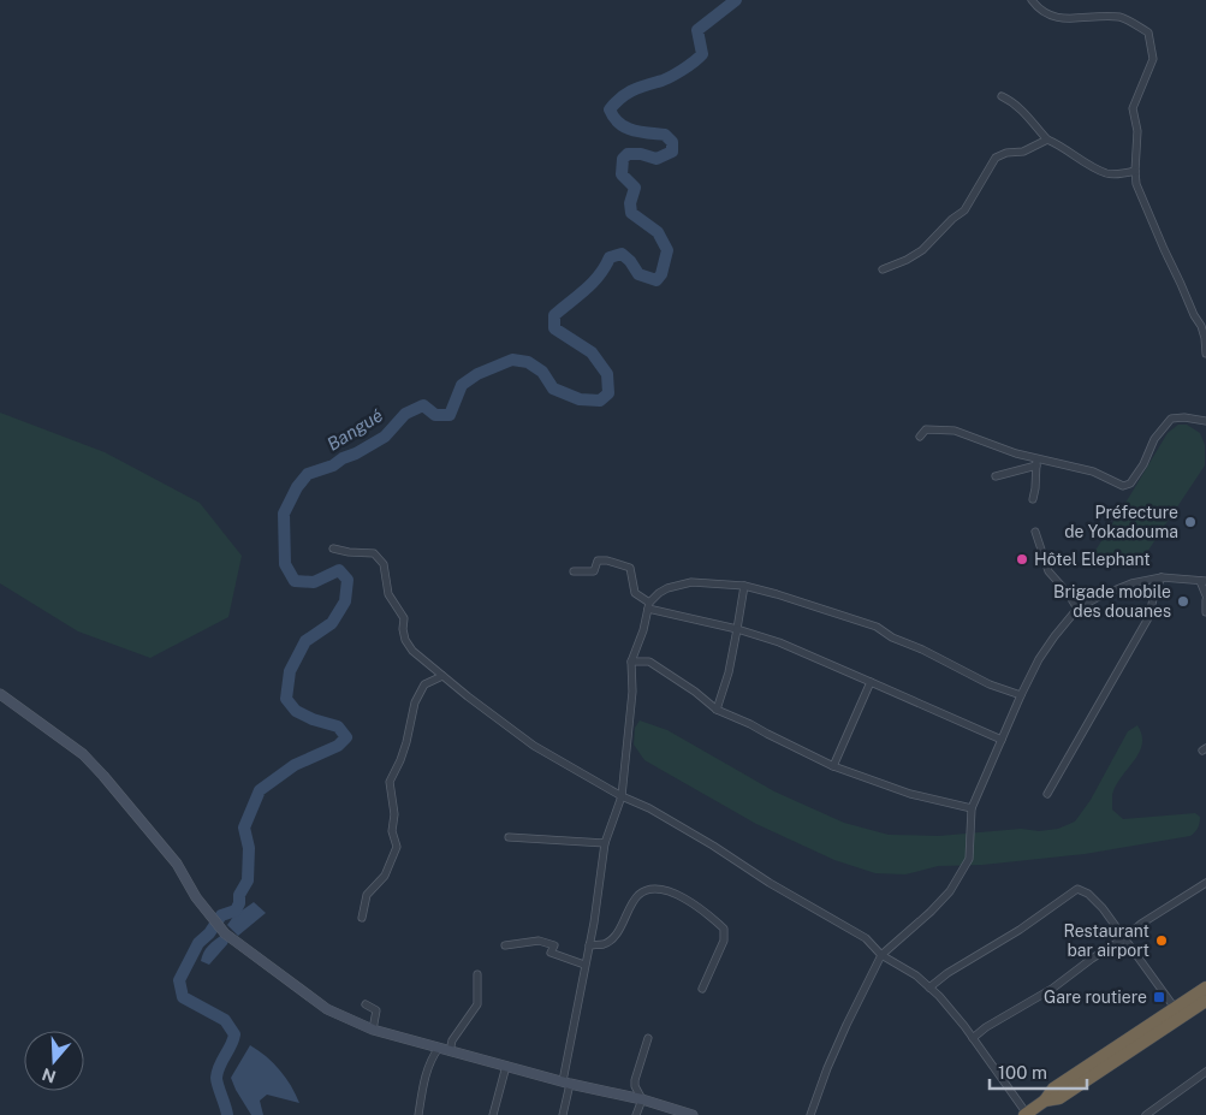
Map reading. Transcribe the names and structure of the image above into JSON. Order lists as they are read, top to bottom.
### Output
{
  "water": ["Bangué"],
  "places": {
    "other": [
      "Préfecture de Yokadouma",
      "Hôtel Elephant",
      "Brigade mobile des douanes",
      "Restaurant bar airport"
    ],
    "transit": ["Gare routiere"]
  },
  "scale_bar": "100 m",
  "north": "bottom"
}
